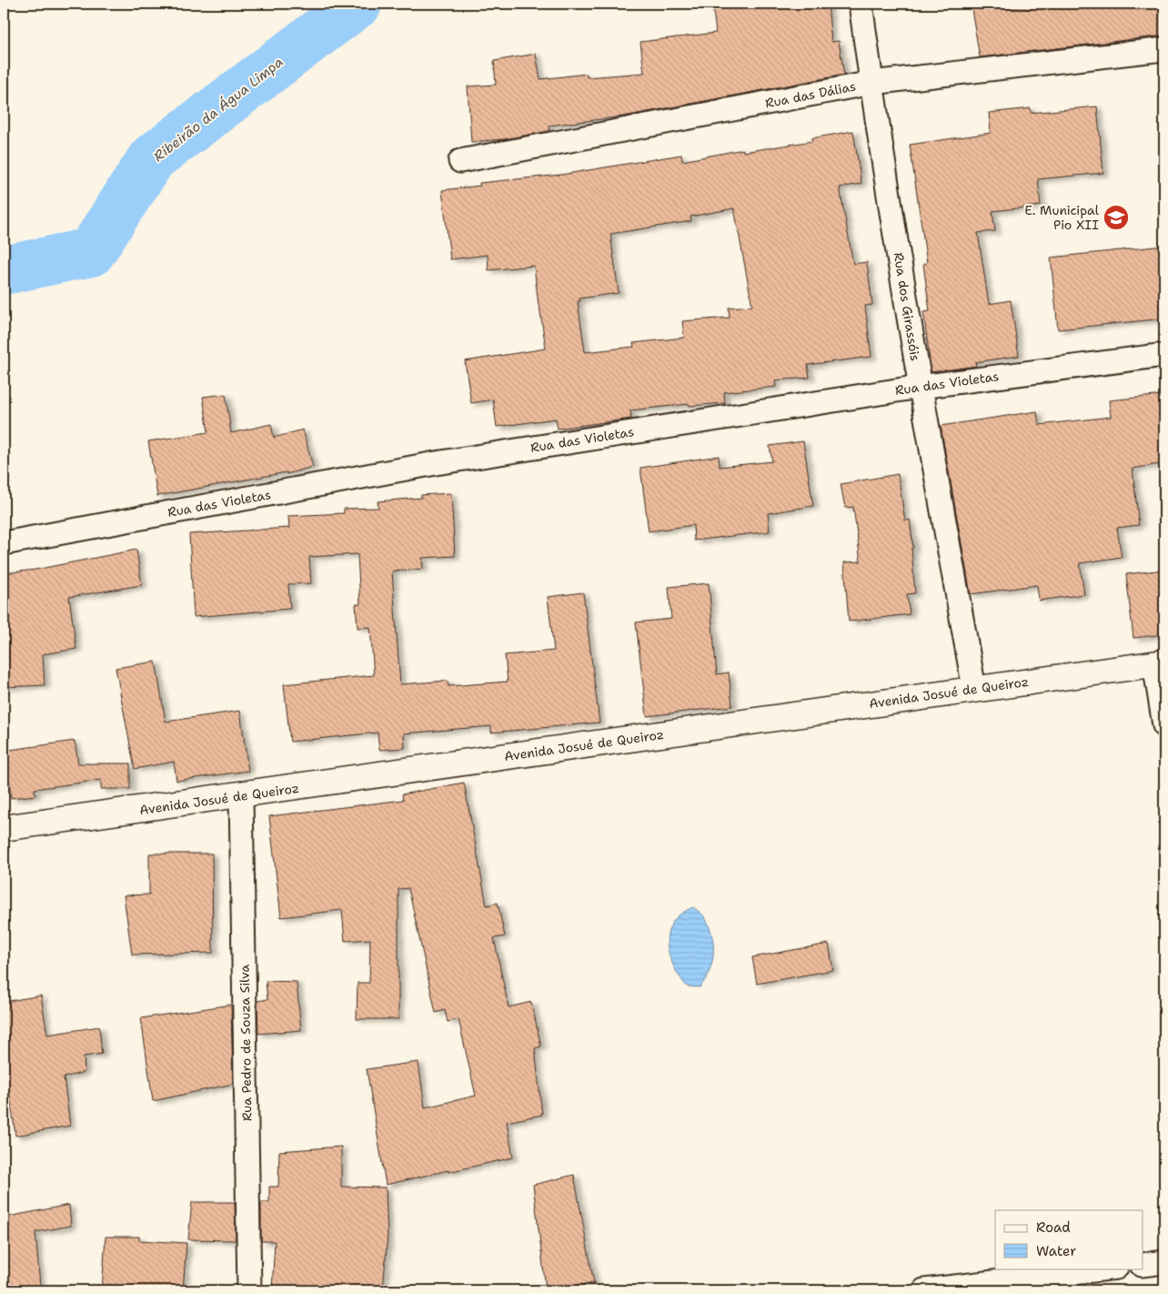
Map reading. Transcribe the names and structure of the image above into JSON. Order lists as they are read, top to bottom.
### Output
{
  "streets": {
    "main road": ["Avenida Josué de Queiroz"],
    "street": [
      "Rua das Dálias",
      "Rua dos Girassóis",
      "Rua das Violetas",
      "Rua Pedro de Souza Silva"
    ]
  },
  "crossings": [
    ["Rua das Dálias", "Rua dos Girassóis"],
    ["Rua dos Girassóis", "Rua das Violetas"],
    ["Rua dos Girassóis", "Avenida Josué de Queiroz"],
    ["Avenida Josué de Queiroz", "Rua Pedro de Souza Silva"]
  ],
  "water": ["Ribeirão da Água Limpa"],
  "places": {
    "school or university": ["E. Municipal Pio XII"]
  },
  "legend": ["Road", "Water"]
}
